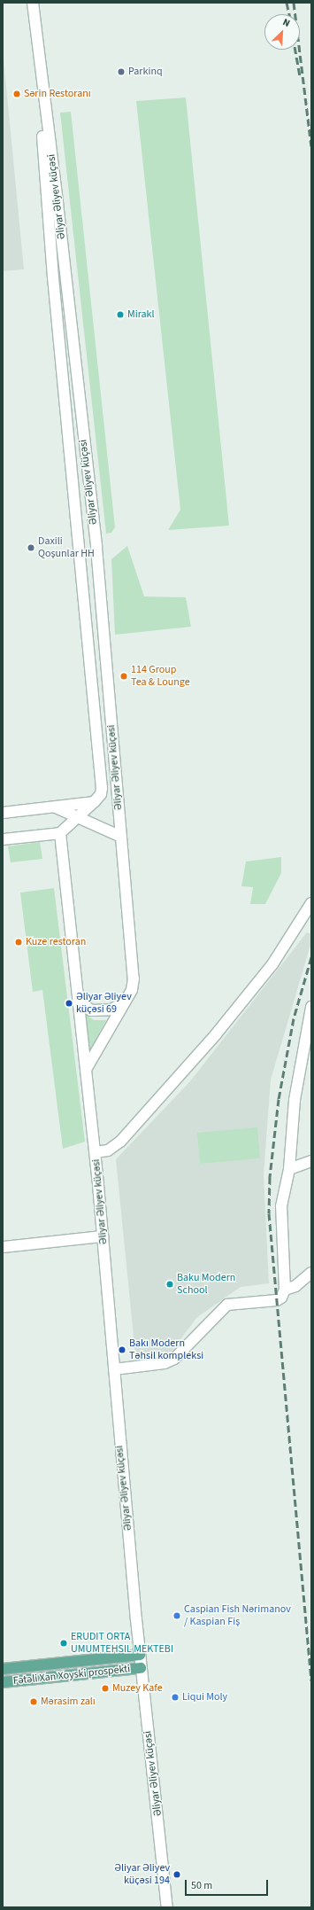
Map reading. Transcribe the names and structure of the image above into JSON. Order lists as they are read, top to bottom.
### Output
{
  "streets": {
    "main road": ["Fətəli Xan Xoyski prospekti"],
    "street": ["Əliyar Əliyev küçəsi"]
  },
  "crossings": [
    ["Əliyar Əliyev küçəsi", "Fətəli Xan Xoyski prospekti"]
  ],
  "places": [
    "Parkinq",
    "Sərin Restoranı",
    "Mirakl",
    "Daxili Qoşunlar HH",
    "114 Group Tea & Lounge",
    "Kuze restoran",
    "Əliyar Əliyev küçəsi 69",
    "Baku Modern School",
    "Bakı Modern Təhsil kompleksi",
    "Caspian Fish Nərimanov / Kaspian Fiş",
    "ERUDIT ORTA UMUMTEHSIL MEKTEBI",
    "Muzey Kafe",
    "Liqui Moly",
    "Mərasim zalı",
    "Əliyar Əliyev küçəsi 194"
  ],
  "scale_bar": "50 m",
  "north": "top right"
}
